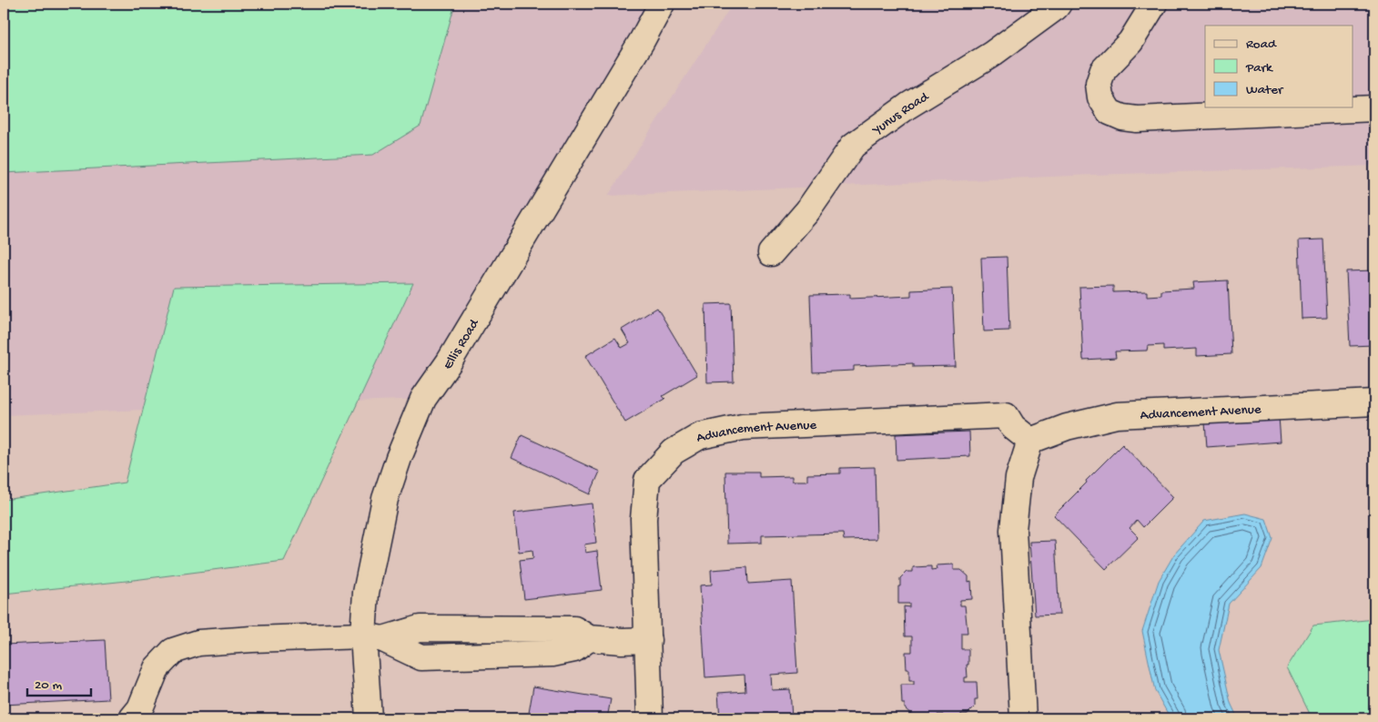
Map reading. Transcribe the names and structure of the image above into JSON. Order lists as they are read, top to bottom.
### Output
{
  "streets": {
    "street": ["Yunus Road", "Ellis Road", "Advancement Avenue"]
  },
  "legend": ["Road", "Park", "Water"],
  "scale_bar": "20 m"
}
